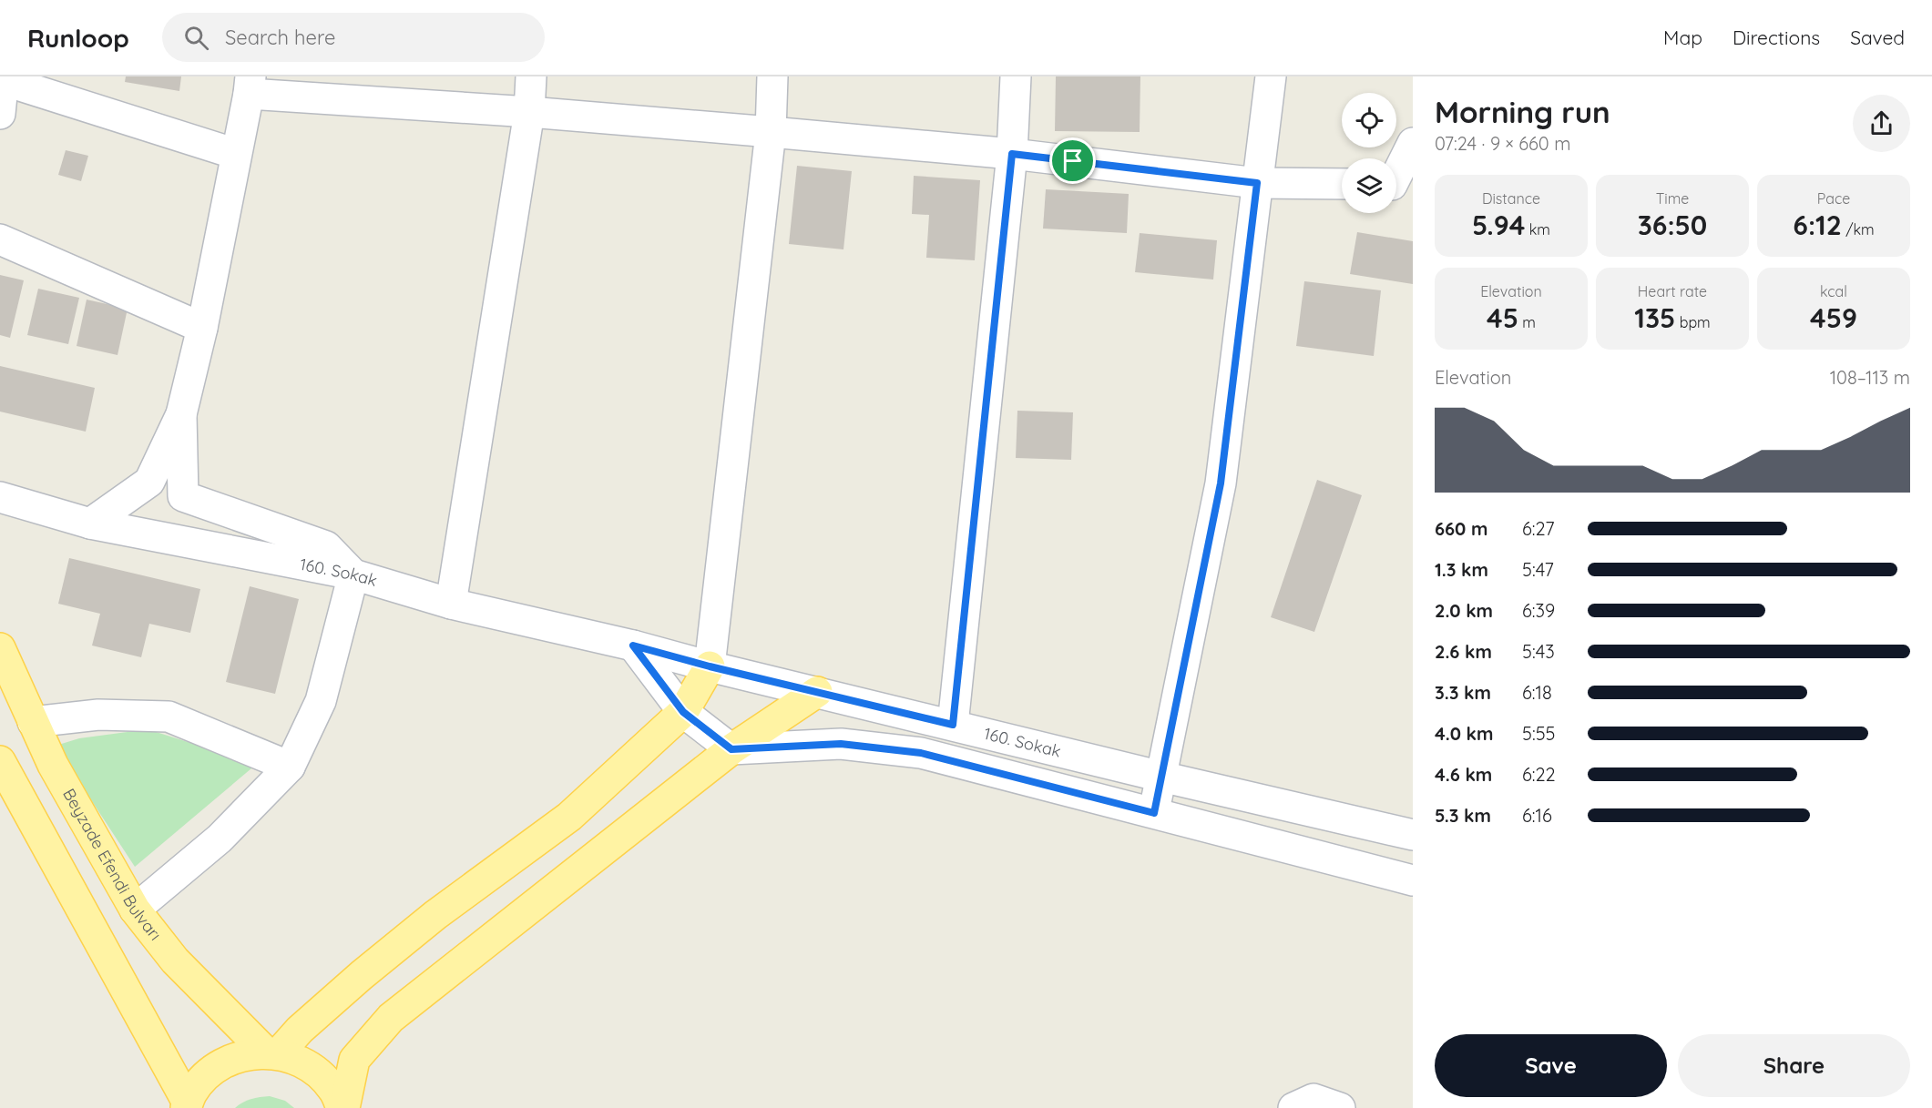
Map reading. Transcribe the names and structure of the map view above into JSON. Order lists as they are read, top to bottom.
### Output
{
  "streets": {
    "main road": ["Beyzade Efendi Bulvarı"],
    "street": ["160. Sokak"]
  },
  "page": {
    "header": "Runloop",
    "search": "Search here",
    "nav": ["Map", "Directions", "Saved"],
    "heading": ["Morning run", "07:24 · 9 × 660 m"],
    "stats": [
      ["Distance", "5.94 km"],
      ["Time", "36:50"],
      ["Pace", "6:12 /km"],
      ["Elevation", "45 m"],
      ["Heart rate", "135 bpm"],
      ["kcal", "459"]
    ],
    "chart": ["Elevation", "108–113 m"],
    "list": [
      {
        "name": "660 m",
        "note": "6:27"
      },
      {
        "name": "1.3 km",
        "note": "5:47"
      },
      {
        "name": "2.0 km",
        "note": "6:39"
      },
      {
        "name": "2.6 km",
        "note": "5:43"
      },
      {
        "name": "3.3 km",
        "note": "6:18"
      },
      {
        "name": "4.0 km",
        "note": "5:55"
      },
      {
        "name": "4.6 km",
        "note": "6:22"
      },
      {
        "name": "5.3 km",
        "note": "6:16"
      }
    ],
    "buttons": ["Save", "Share"]
  }
}
